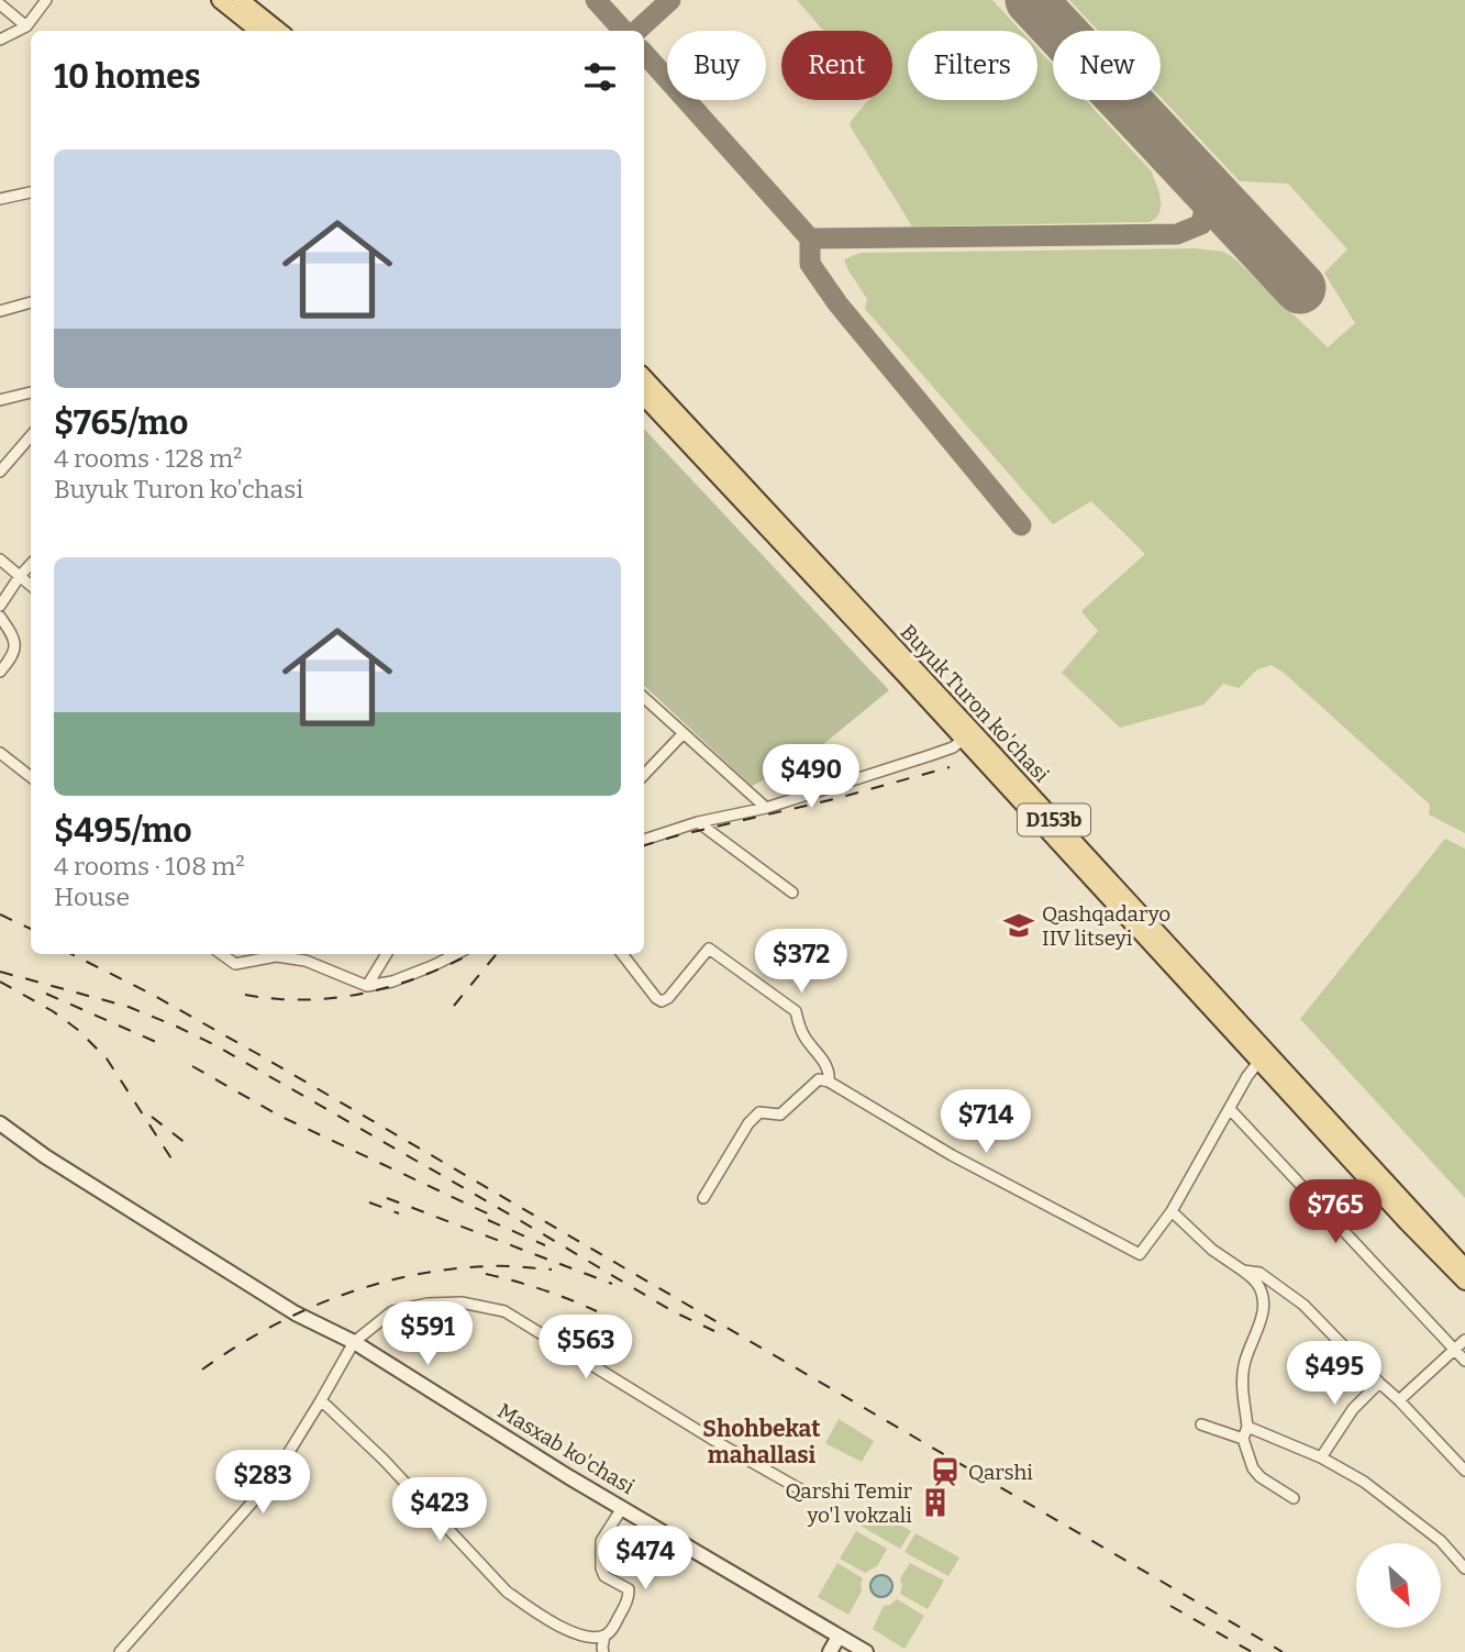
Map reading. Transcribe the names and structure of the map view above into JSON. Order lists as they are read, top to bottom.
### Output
{
  "streets": {
    "main road": ["Buyuk Turon ko'chasi", "D153b", "Masxab ko'chasi"]
  },
  "districts": ["Shohbekat mahallasi"],
  "places": {
    "school or university": ["Qashqadaryo IIV litseyi"],
    "station": ["Qarshi"],
    "building": ["Qarshi Temir yo'l vokzali"]
  },
  "north": "bottom right",
  "page": {
    "chip": [
      "Buy",
      "Rent",
      "Filters",
      "New"
    ],
    "heading": "10 homes",
    "list": [
      {
        "name": "$765/mo",
        "note": "4 rooms · 128 m² · Buyuk Turon ko'chasi"
      },
      {
        "name": "$495/mo",
        "note": "4 rooms · 108 m² · House"
      }
    ],
    "price": [
      "$490",
      "$372",
      "$714",
      "$765",
      "$591",
      "$563",
      "$495",
      "$283",
      "$423",
      "$474"
    ]
  }
}
